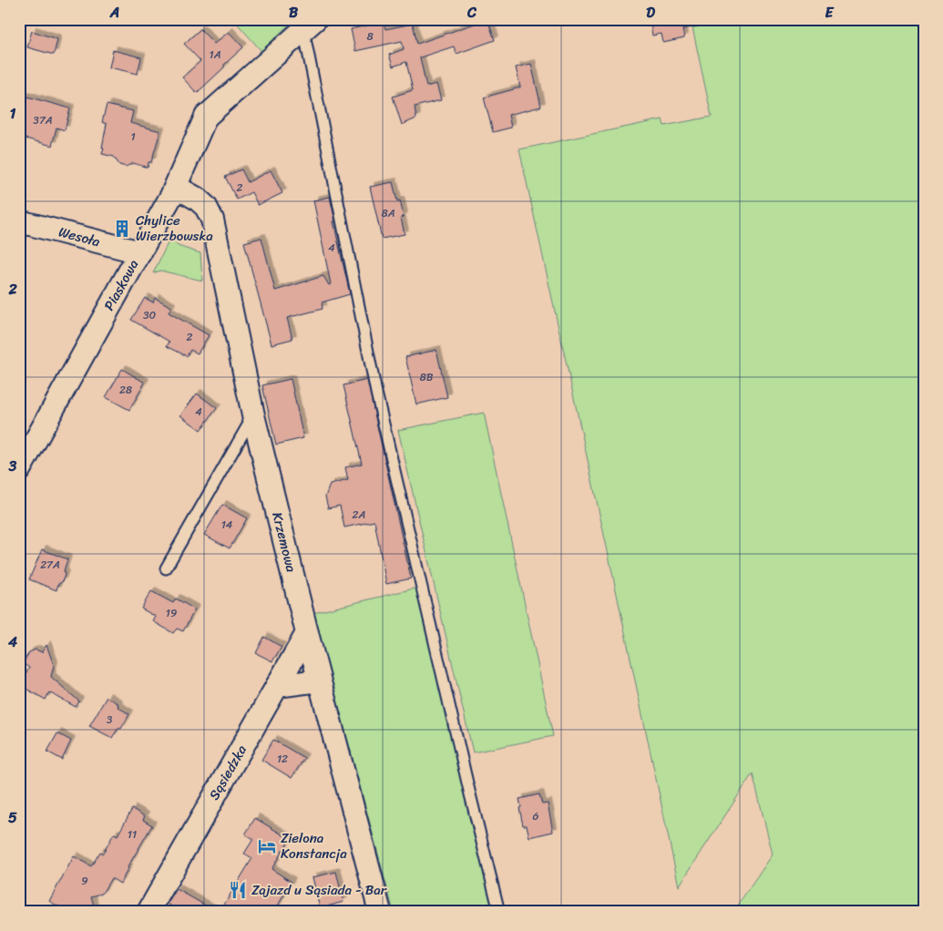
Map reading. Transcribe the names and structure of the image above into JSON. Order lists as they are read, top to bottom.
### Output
{
  "streets": {
    "street": [
      "Wesoła",
      "Piaskowa",
      "Krzemowa",
      "Sąsiedzka"
    ]
  },
  "crossings": [
    ["Wesoła", "Piaskowa"],
    ["Piaskowa", "Krzemowa"],
    ["Krzemowa", "Sąsiedzka"]
  ],
  "places": {
    "building": ["Chylice Wierzbowska"],
    "hotel": ["Zielona Konstancja"],
    "restaurant": ["Zajazd u Sąsiada - Bar"]
  },
  "house_numbers": [
    "8",
    "1A",
    "37A",
    "1",
    "2",
    "8A",
    "4",
    "30",
    "2",
    "8B",
    "28",
    "4",
    "2A",
    "14",
    "27A",
    "19",
    "3",
    "12",
    "6",
    "11",
    "9"
  ],
  "grid": {
    "columns": [
      "A",
      "B",
      "C",
      "D",
      "E"
    ],
    "rows": [
      "1",
      "2",
      "3",
      "4",
      "5"
    ]
  }
}
